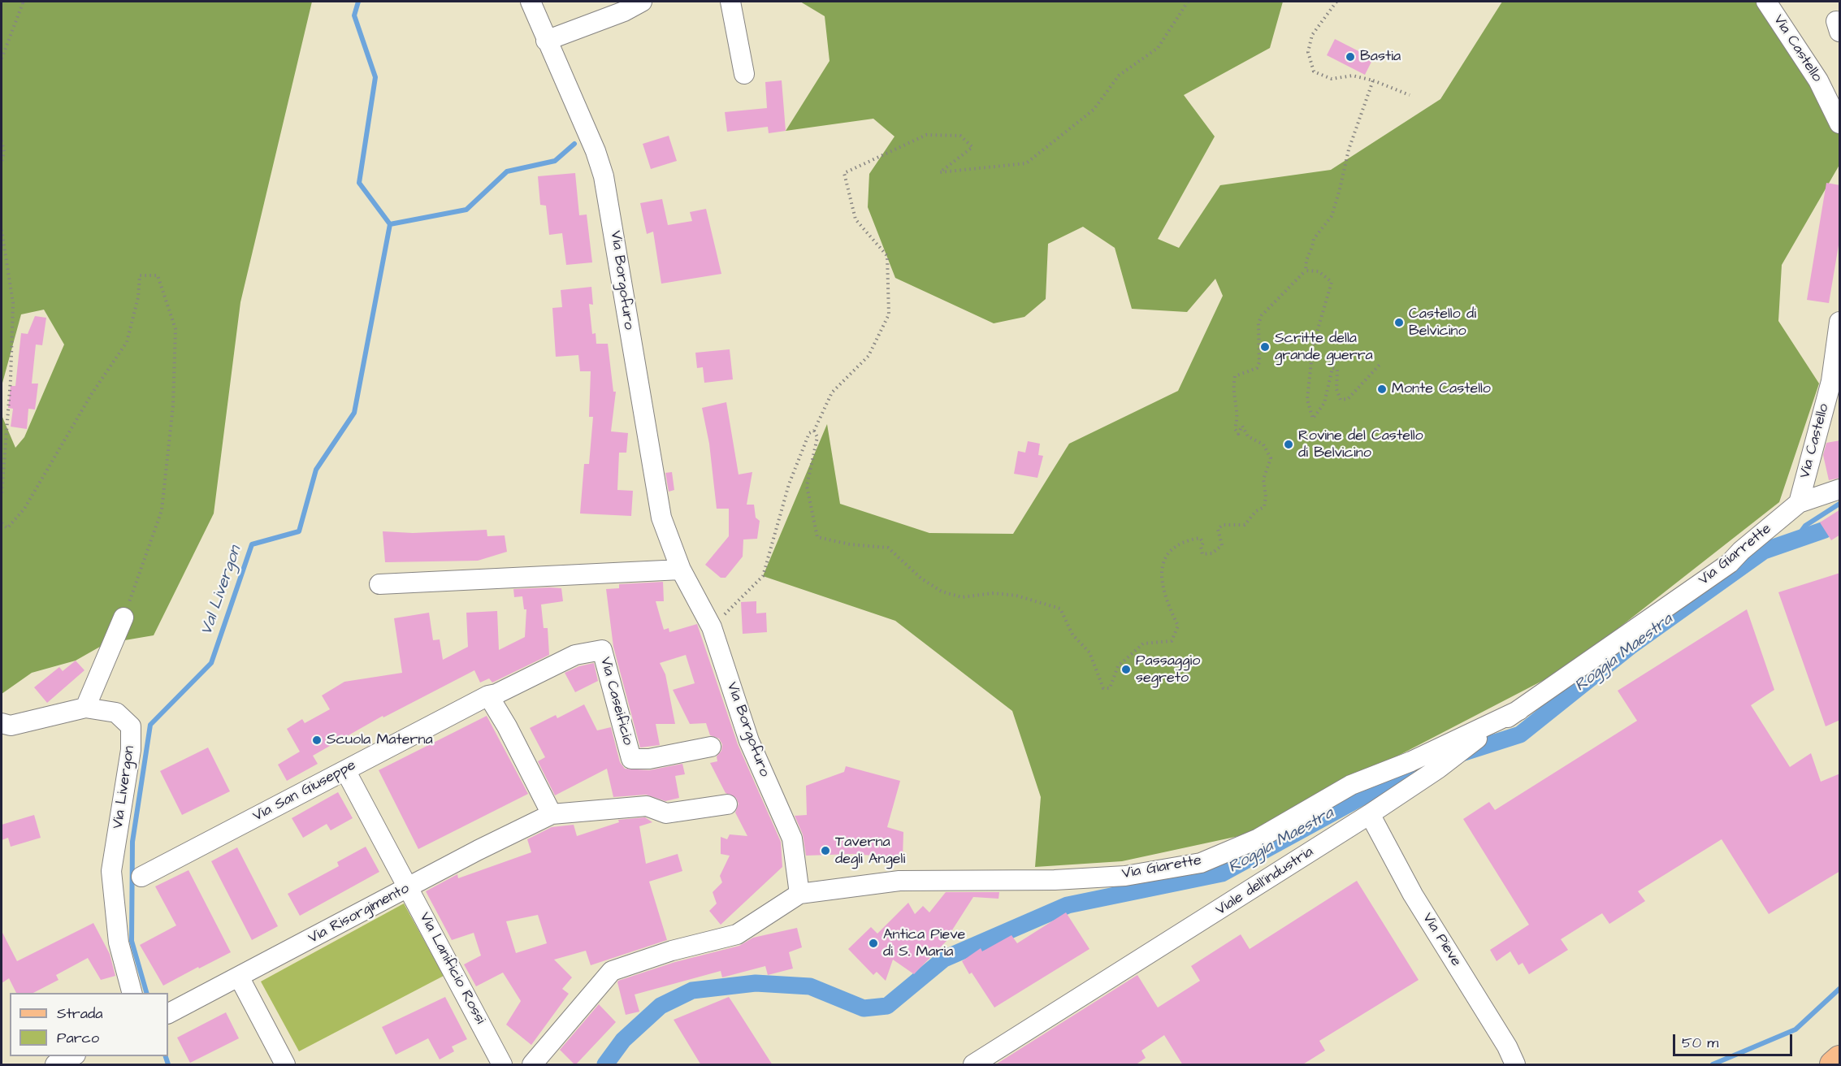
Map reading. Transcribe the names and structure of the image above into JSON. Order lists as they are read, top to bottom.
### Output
{
  "streets": {
    "street": [
      "Via Castello",
      "Via Borgofuro",
      "Via Giarrette",
      "Via Caseificio",
      "Via Livergon",
      "Via San Giuseppe",
      "Via Giarette",
      "Viale dell'industria",
      "Via Risorgimento",
      "Via Pieve",
      "Via Lanificio Rossi"
    ]
  },
  "crossings": [
    ["Via Castello", "Via Giarrette"],
    ["Via Borgofuro", "Via Giarette"],
    ["Via Giarrette", "Viale dell'industria"],
    ["Via Caseificio", "Via San Giuseppe"],
    ["Via San Giuseppe", "Via Lanificio Rossi"],
    ["Via Giarette", "Viale dell'industria"],
    ["Viale dell'industria", "Via Pieve"],
    ["Via Risorgimento", "Via Lanificio Rossi"]
  ],
  "water": ["Val Livergon", "Roggia Maestra"],
  "places": [
    "Bastia",
    "Castello di Belvicino",
    "Scritte della grande guerra",
    "Monte Castello",
    "Rovine del Castello di Belvicino",
    "Passaggio segreto",
    "Scuola Materna",
    "Taverna degli Angeli",
    "Antica Pieve di S. Maria"
  ],
  "legend": ["Strada", "Parco"],
  "scale_bar": "50 m"
}
